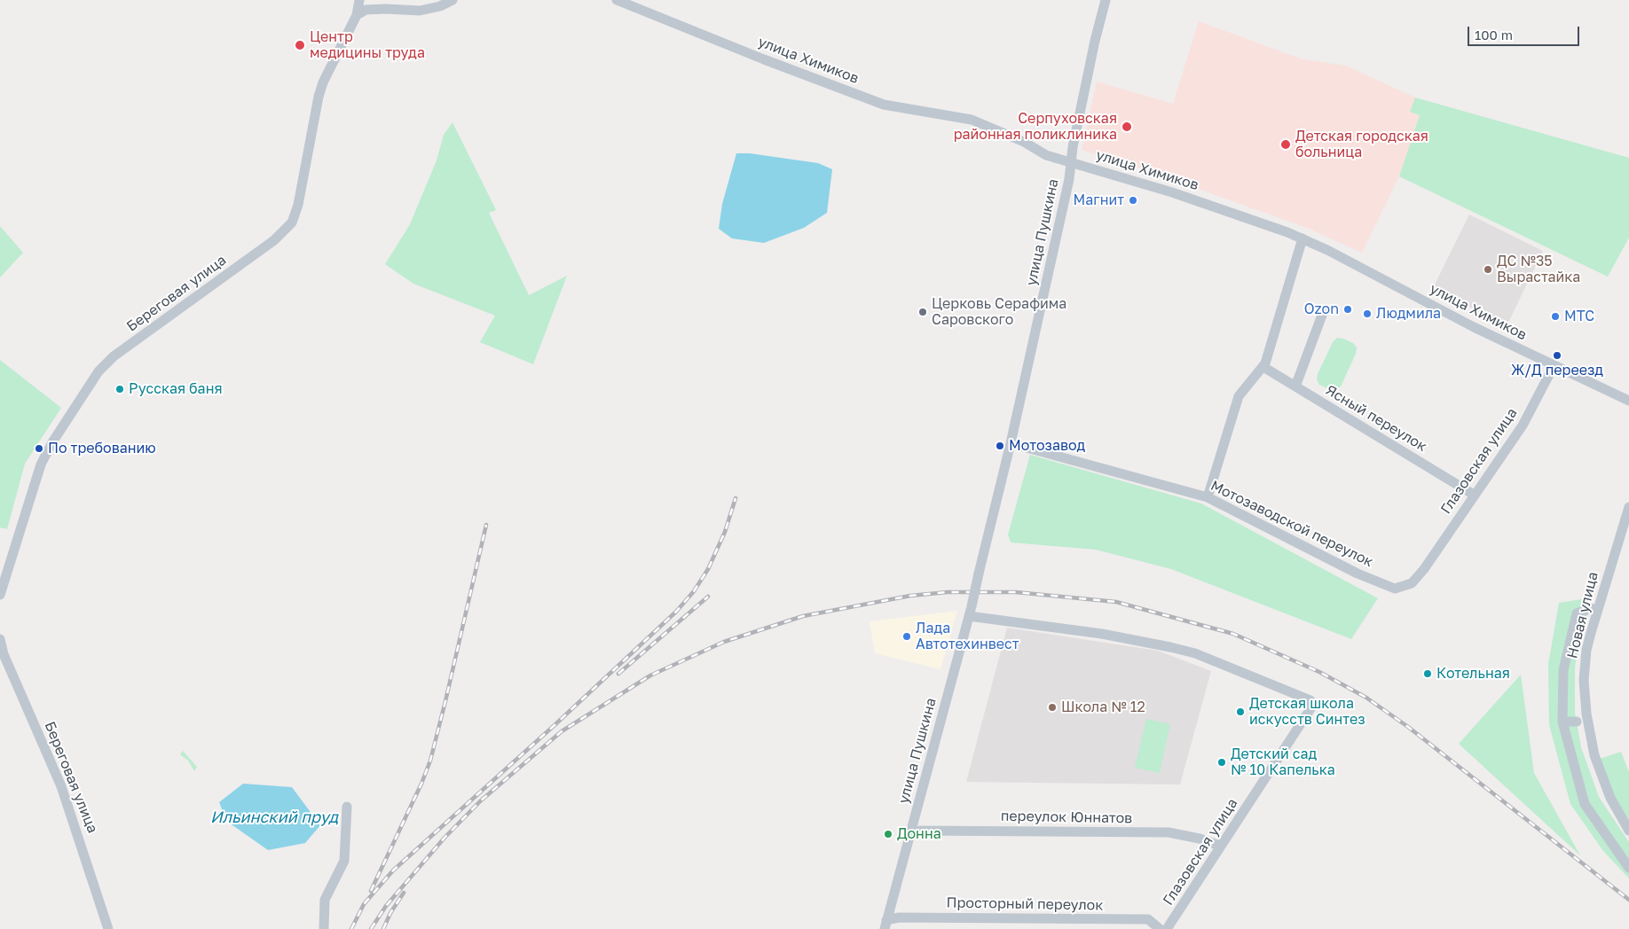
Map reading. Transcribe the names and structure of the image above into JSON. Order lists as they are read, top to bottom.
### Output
{
  "streets": {
    "street": [
      "улица Химиков",
      "улица Пушкина",
      "Береговая улица",
      "Ясный переулок",
      "Глазовская улица",
      "Мотозаводской переулок",
      "Новая улица",
      "переулок Юннатов",
      "Просторный переулок"
    ]
  },
  "crossings": [
    ["улица Химиков", "улица Пушкина"],
    ["улица Химиков", "Глазовская улица"],
    ["улица Пушкина", "Глазовская улица"],
    ["улица Пушкина", "Мотозаводской переулок"],
    ["улица Пушкина", "переулок Юннатов"],
    ["улица Пушкина", "Просторный переулок"],
    ["Ясный переулок", "Глазовская улица"],
    ["Глазовская улица", "Мотозаводской переулок"],
    ["Глазовская улица", "переулок Юннатов"]
  ],
  "water": ["Ильинский пруд"],
  "places": [
    "Центр медицины труда",
    "Серпуховская районная поликлиника",
    "Детская городская больница",
    "Магнит",
    "ДС №35 Вырастайка",
    "Ozon",
    "Церковь Серафима Саровского",
    "Людмила",
    "МТС",
    "Ж/Д переезд",
    "Русская баня",
    "Мотозавод",
    "По требованию",
    "Лада Автотехинвест",
    "Котельная",
    "Школа № 12",
    "Детская школа искусств Синтез",
    "Детский сад № 10 Капелька",
    "Донна"
  ],
  "scale_bar": "100 m"
}
